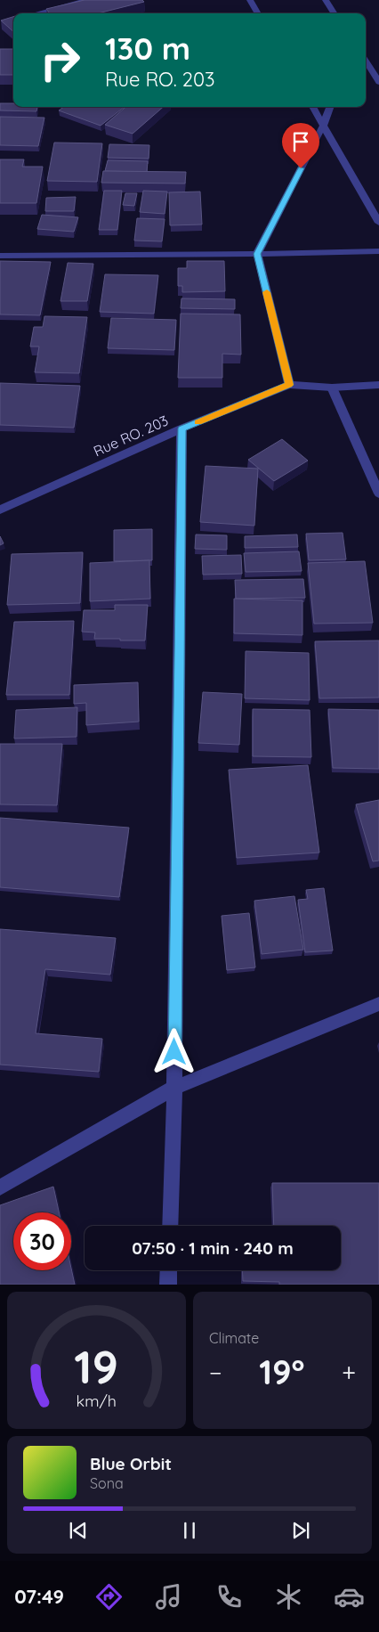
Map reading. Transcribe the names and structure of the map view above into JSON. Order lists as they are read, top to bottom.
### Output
{
  "streets": {
    "street": ["Rue RO. 203"]
  },
  "page": {
    "turn": ["130 m", "Rue RO. 203"],
    "limit": "30",
    "trip": "07:50 · 1 min · 240 m",
    "tile": "Climate",
    "heat": ["−", "19°", "+"],
    "song": ["Blue Orbit", "Sona"],
    "tabs": "07:49",
    "gauge": ["19", "km/h"]
  }
}
